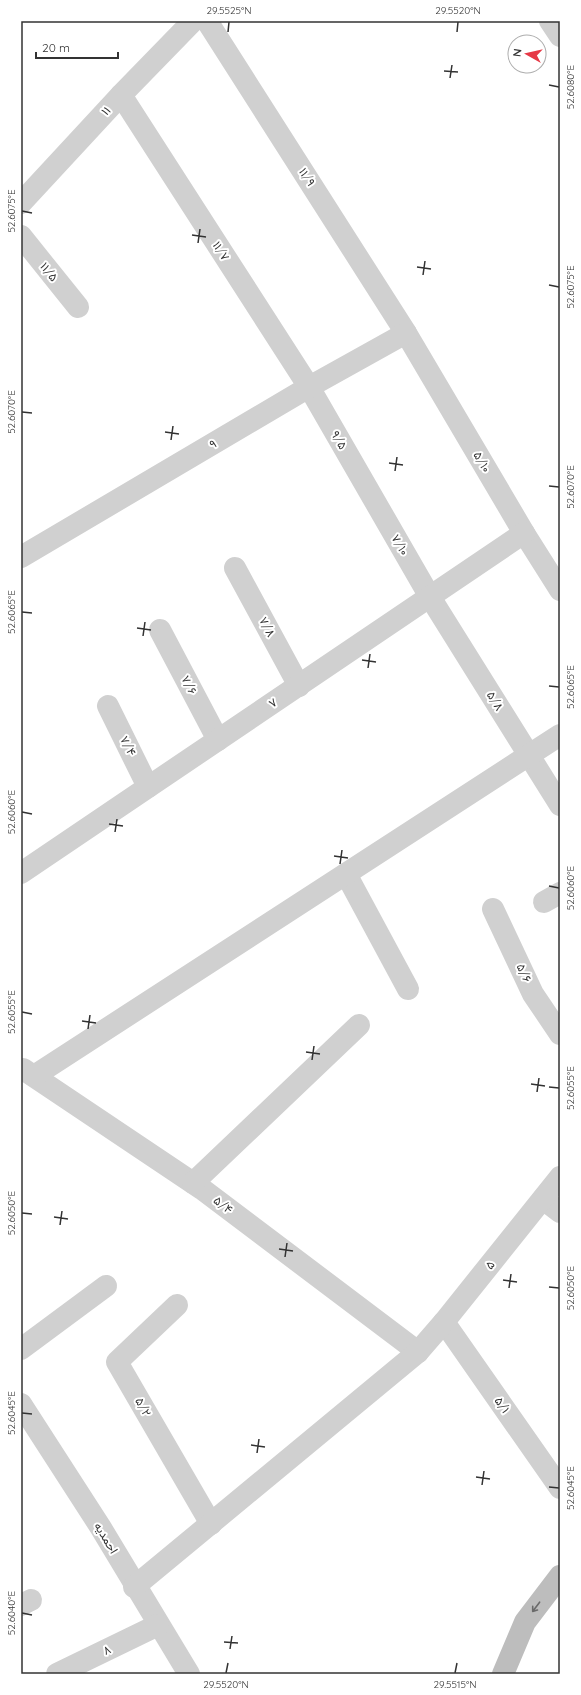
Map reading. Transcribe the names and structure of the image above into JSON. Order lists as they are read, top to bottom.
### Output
{
  "streets": {
    "street": [
      "۱۱",
      "۱۱/۹",
      "۱۱/۷",
      "۱۱/۵",
      "۹/۵",
      "۹",
      "۵/۱۰",
      "۷/۱۰",
      "۷/۸",
      "۷/۶",
      "۵/۸",
      "۷",
      "۷/۴",
      "۵/۶",
      "۵/۴",
      "۵",
      "۵/۱",
      "۵/۲",
      "احمدیه",
      "۸"
    ]
  },
  "crossings": [
    ["۱۱", "۱۱/۷"],
    ["۱۱/۹", "۹"],
    ["۱۱/۹", "۵/۱۰"],
    ["۱۱/۷", "۹/۵"],
    ["۱۱/۷", "۹"],
    ["۹/۵", "۹"],
    ["۹/۵", "۷/۱۰"],
    ["۹", "۵/۱۰"],
    ["۵/۱۰", "۷"],
    ["۷/۱۰", "۵/۸"],
    ["۷/۱۰", "۷"],
    ["۷/۸", "۷"],
    ["۷/۶", "۷"],
    ["۵/۸", "۷"],
    ["۷", "۷/۴"],
    ["۵/۴", "۵"],
    ["۵", "۵/۱"],
    ["۵", "۵/۲"],
    ["۵", "احمدیه"],
    ["احمدیه", "۸"]
  ],
  "scale_bar": "20 m",
  "north": "left",
  "coordinates": [
    "29.5525°N",
    "29.5520°N",
    "52.6080°E",
    "52.6075°E",
    "52.6070°E",
    "52.6065°E",
    "52.6060°E",
    "52.6055°E",
    "52.6050°E",
    "52.6045°E",
    "52.6040°E",
    "29.5515°N"
  ]
}
